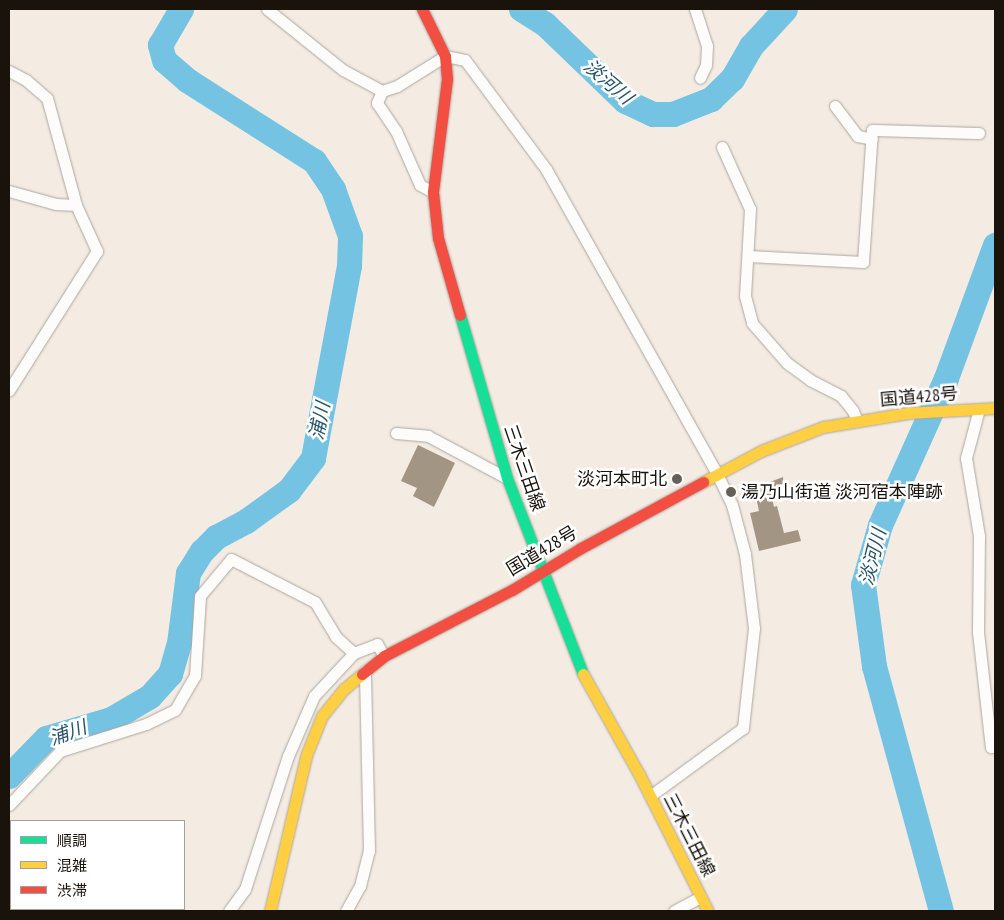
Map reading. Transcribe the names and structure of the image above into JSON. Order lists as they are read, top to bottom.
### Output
{
  "streets": {
    "main road": ["国道428号", "三木三田線"]
  },
  "crossings": [
    ["国道428号", "三木三田線"]
  ],
  "water": ["淡河川", "浦川"],
  "places": ["淡河本町北", "湯乃山街道 淡河宿本陣跡"],
  "legend": ["順調", "混雑", "渋滞"]
}
